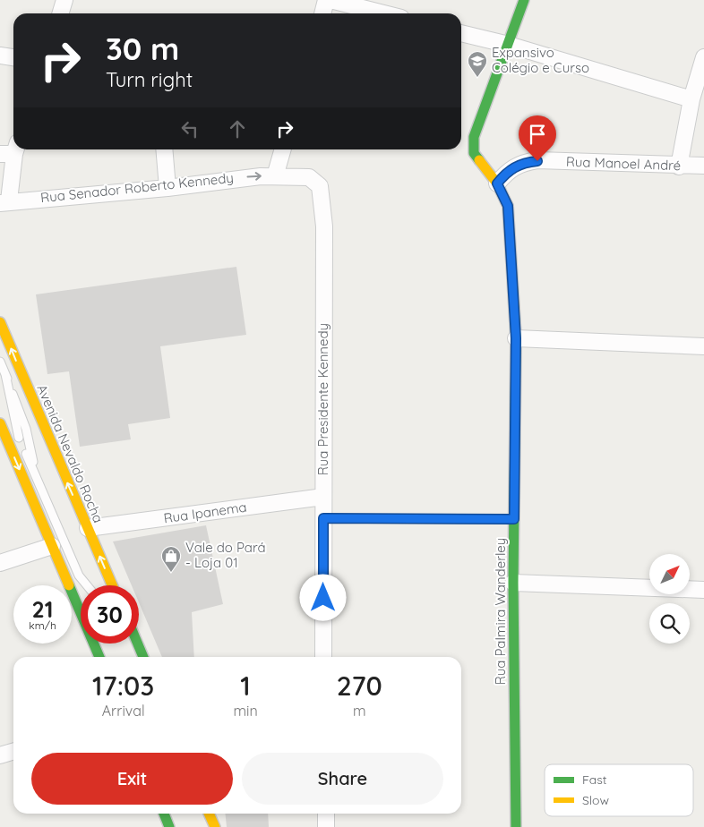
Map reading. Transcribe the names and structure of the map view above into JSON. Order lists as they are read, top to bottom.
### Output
{
  "streets": {
    "main road": ["Avenida Nevaldo Rocha", "Rua Palmira Wanderley"],
    "street": [
      "Rua Manoel André",
      "Rua Senador Roberto Kennedy",
      "Rua Presidente Kennedy",
      "Rua Ipanema"
    ]
  },
  "crossings": [
    ["Rua Manoel André", "Rua Palmira Wanderley"],
    ["Rua Senador Roberto Kennedy", "Rua Presidente Kennedy"],
    ["Rua Presidente Kennedy", "Rua Ipanema"],
    ["Avenida Nevaldo Rocha", "Rua Ipanema"]
  ],
  "one_way": ["Rua Senador Roberto Kennedy"],
  "places": {
    "school or university": ["Expansivo Colégio e Curso"],
    "shop": ["Vale do Pará - Loja 01"]
  },
  "legend": ["Fast", "Slow"],
  "north": "top right",
  "page": {
    "turn": ["30 m", "Turn right"],
    "speed": "21 km/h",
    "limit": "30",
    "eta": [
      "17:03",
      "Arrival",
      "1",
      "min",
      "270",
      "m"
    ],
    "buttons": ["Exit", "Share"]
  }
}
